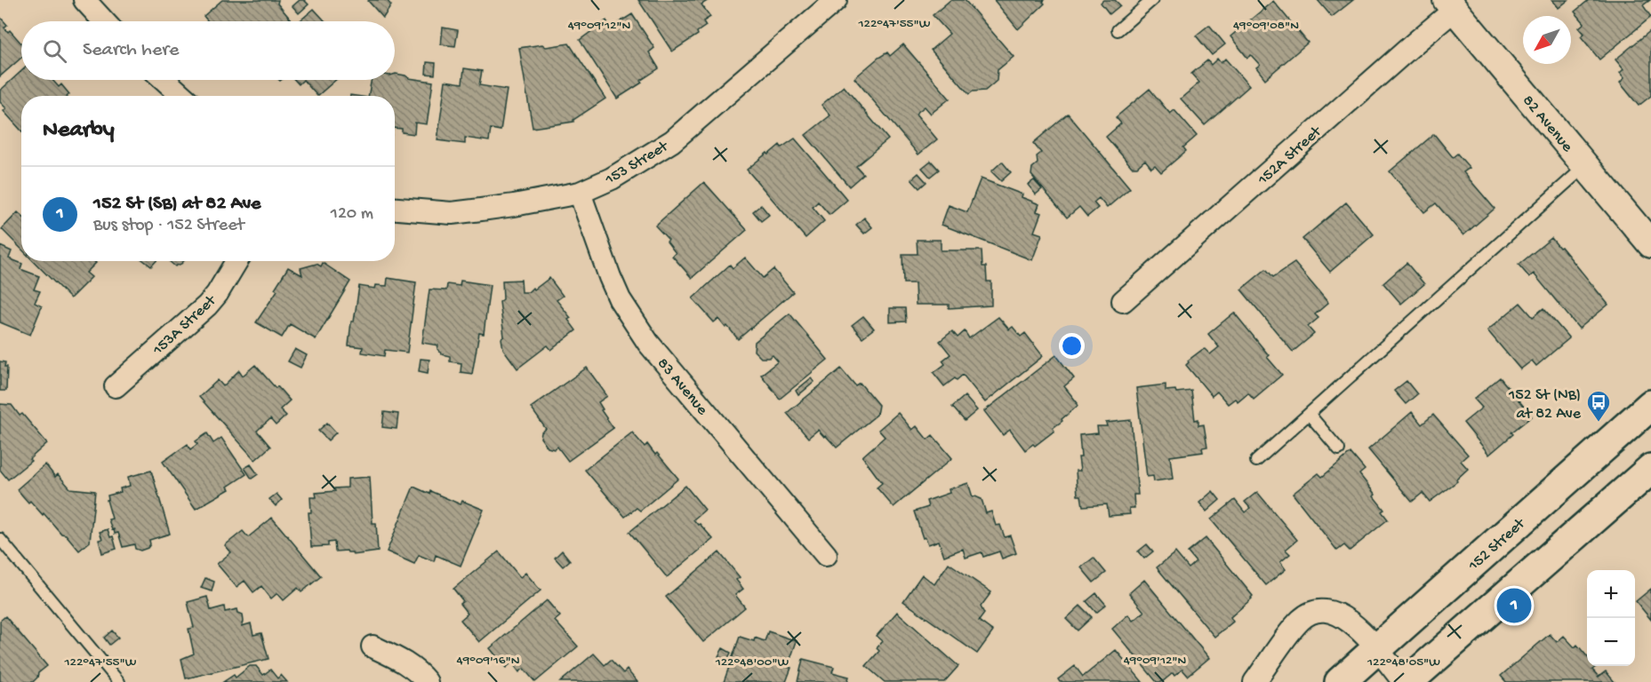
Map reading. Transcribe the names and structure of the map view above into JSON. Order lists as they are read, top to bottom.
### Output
{
  "streets": {
    "main road": ["152 Street"],
    "street": [
      "82 Avenue",
      "152A Street",
      "153 Street",
      "153A Street",
      "83 Avenue"
    ]
  },
  "crossings": [
    ["82 Avenue", "152A Street"],
    ["153 Street", "83 Avenue"]
  ],
  "places": {
    "bus stop": ["152 St (NB) at 82 Ave"]
  },
  "north": "bottom left",
  "page": {
    "search": "Search here",
    "heading": "Nearby",
    "list": [
      {
        "mark": "1",
        "name": "152 St (SB) at 82 Ave",
        "note": "Bus stop · 152 Street",
        "value": "120 m"
      }
    ],
    "map_buttons": ["+", "−"],
    "pins": "1"
  },
  "coordinates": [
    "122°47'55\"W",
    "49°09'12\"N",
    "49°09'08\"N",
    "49°09'16\"N",
    "122°48'00\"W",
    "122°48'05\"W"
  ]
}
